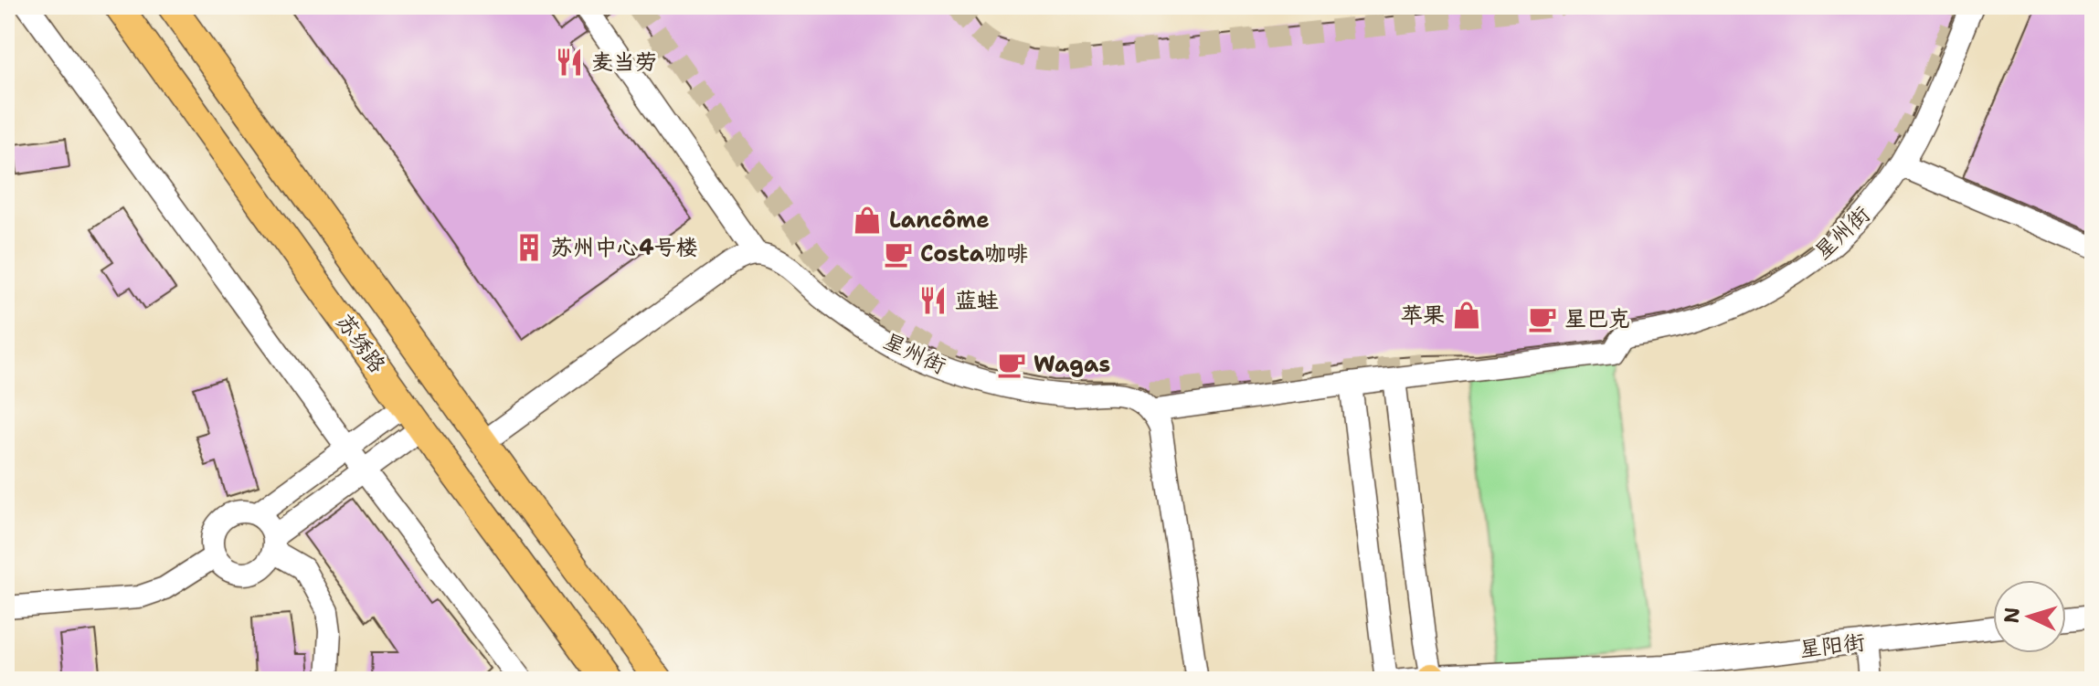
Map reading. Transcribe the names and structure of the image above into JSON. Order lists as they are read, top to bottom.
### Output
{
  "streets": {
    "main road": ["苏绣路"],
    "street": ["星州街", "星阳街"]
  },
  "places": {
    "restaurant": ["麦当劳", "蓝蛙"],
    "shop": ["Lancôme", "苹果"],
    "building": ["苏州中心4号楼"],
    "cafe": ["Costa咖啡", "星巴克", "Wagas"]
  },
  "north": "left"
}
